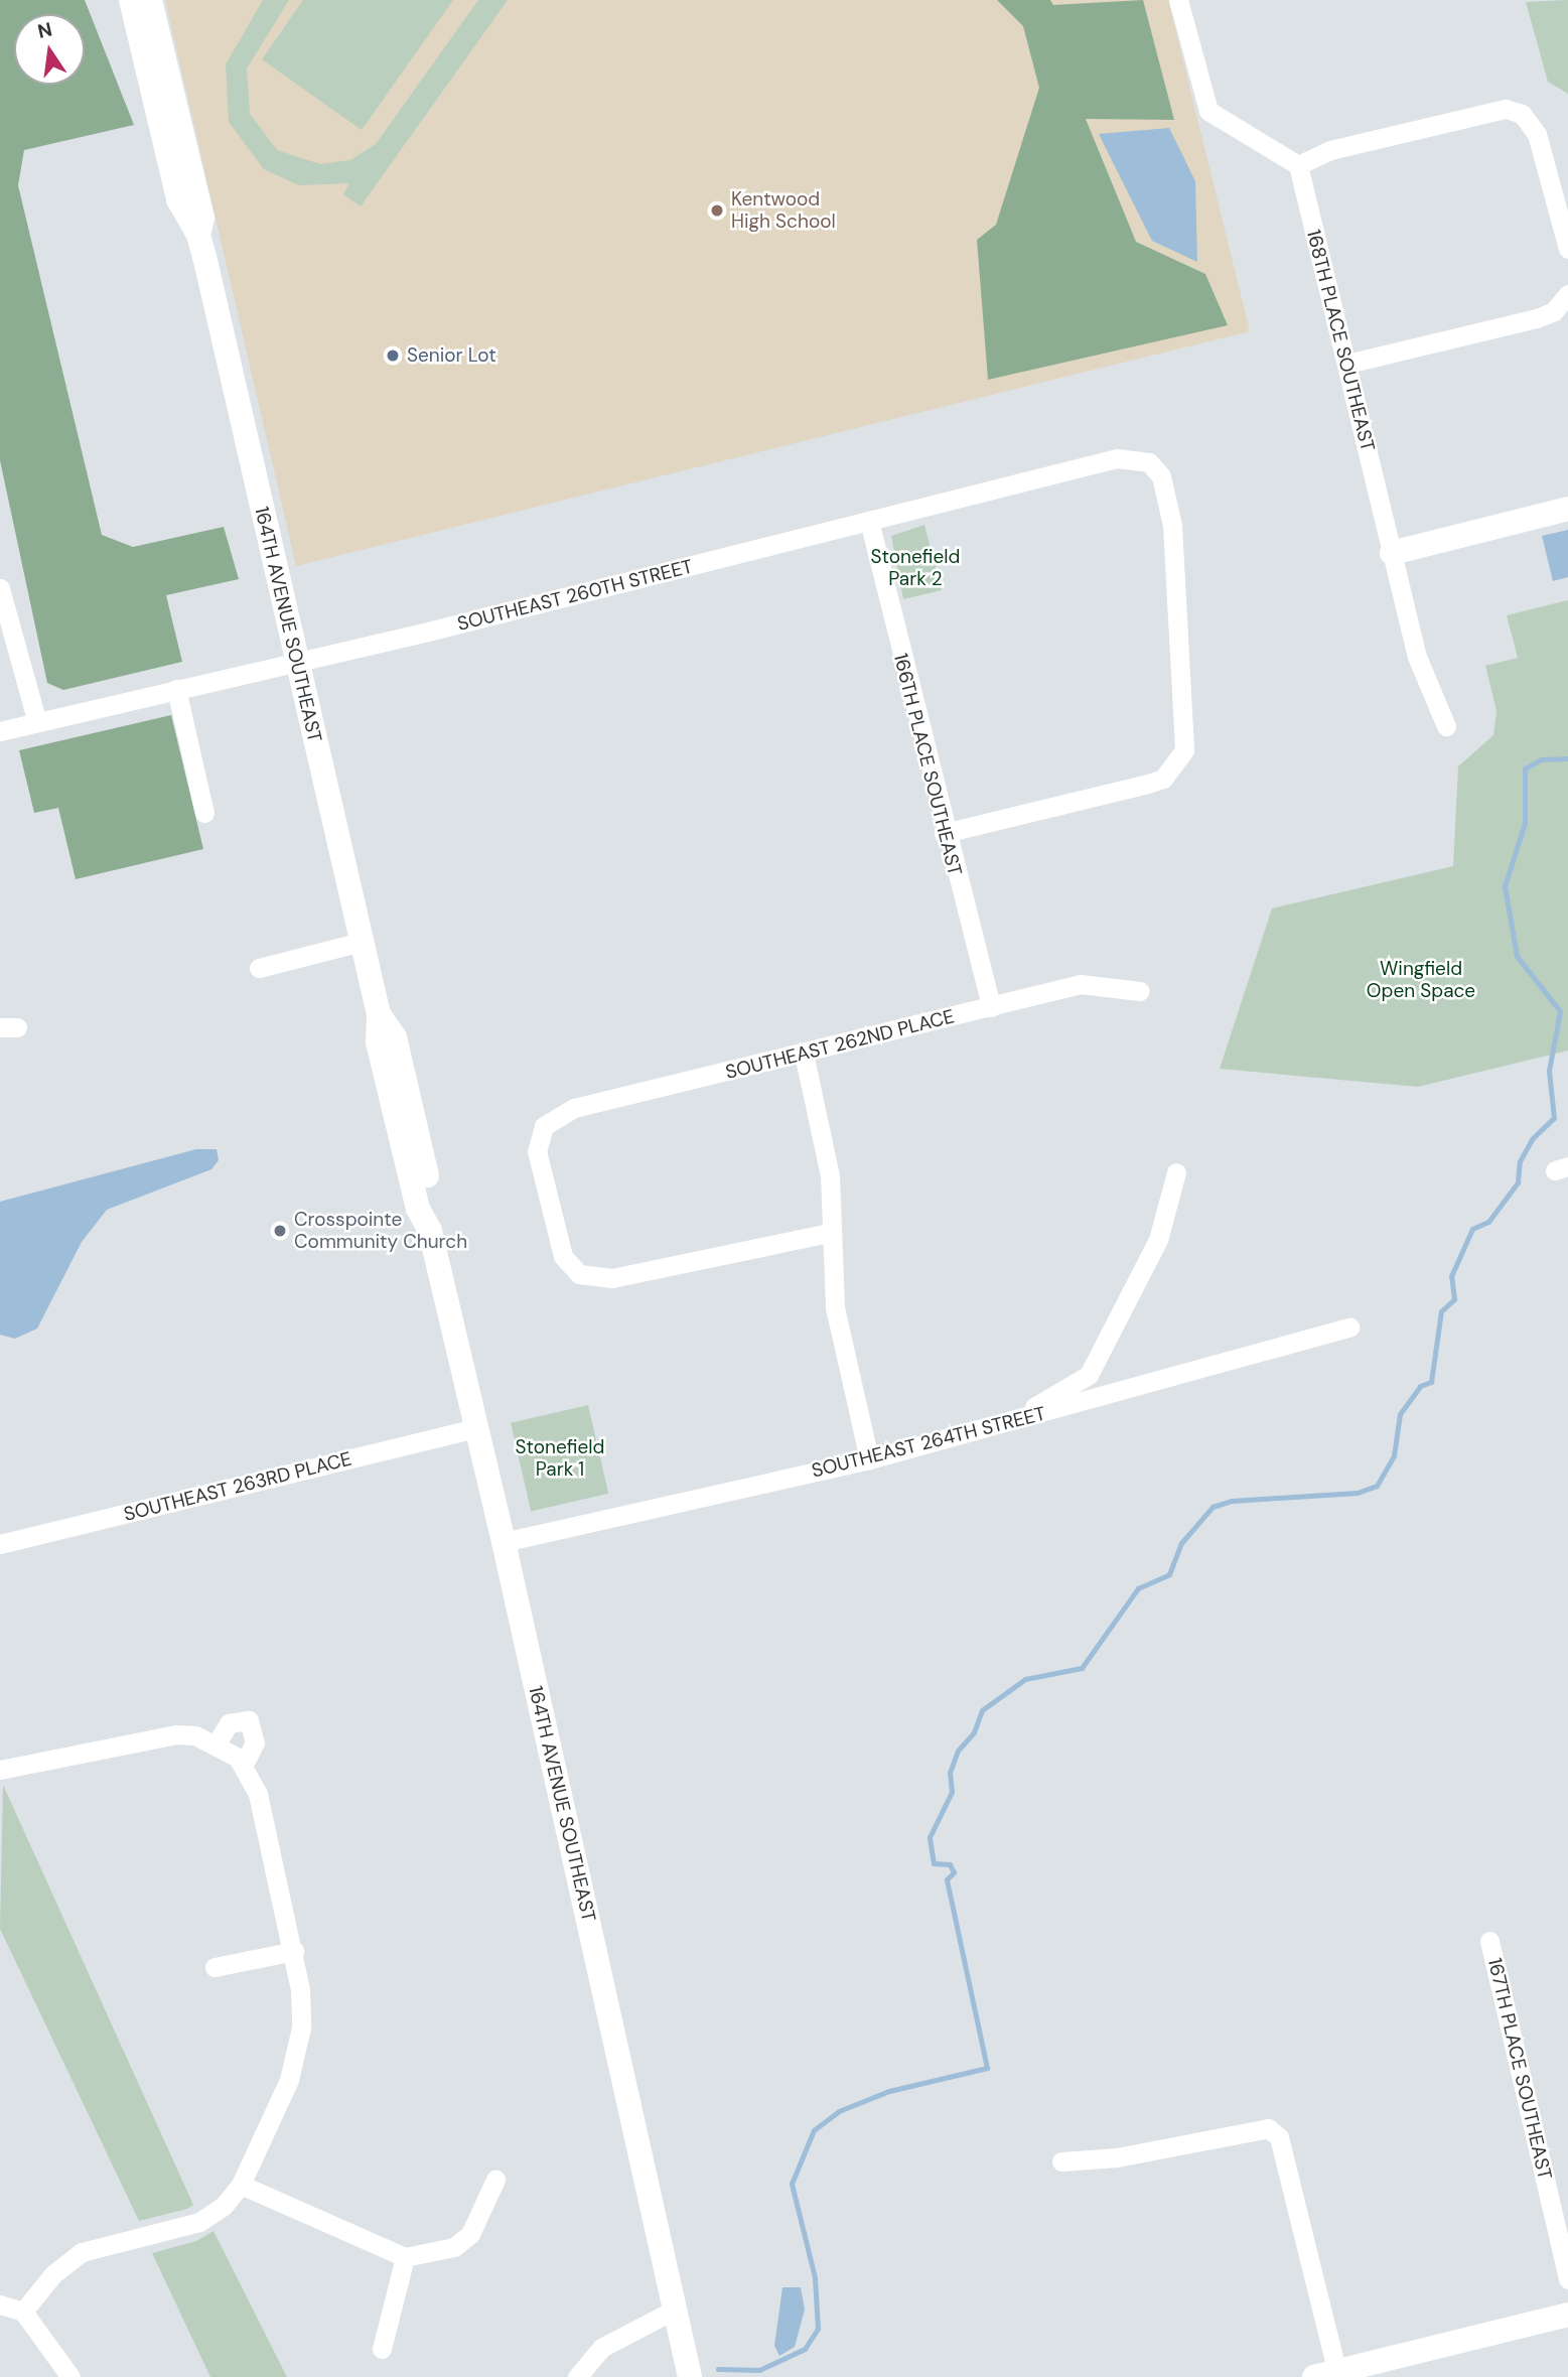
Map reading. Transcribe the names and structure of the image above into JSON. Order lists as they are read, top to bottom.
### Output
{
  "streets": {
    "street": [
      "168TH PLACE SOUTHEAST",
      "SOUTHEAST 260TH STREET",
      "164TH AVENUE SOUTHEAST",
      "166TH PLACE SOUTHEAST",
      "SOUTHEAST 262ND PLACE",
      "SOUTHEAST 264TH STREET",
      "SOUTHEAST 263RD PLACE",
      "167TH PLACE SOUTHEAST"
    ]
  },
  "crossings": [
    ["SOUTHEAST 260TH STREET", "164TH AVENUE SOUTHEAST"],
    ["SOUTHEAST 260TH STREET", "166TH PLACE SOUTHEAST"],
    ["164TH AVENUE SOUTHEAST", "SOUTHEAST 264TH STREET"],
    ["164TH AVENUE SOUTHEAST", "SOUTHEAST 263RD PLACE"],
    ["166TH PLACE SOUTHEAST", "SOUTHEAST 262ND PLACE"]
  ],
  "parks": ["Stonefield Park 2", "Wingfield Open Space", "Stonefield Park 1"],
  "places": ["Kentwood High School", "Senior Lot", "Crosspointe Community Church"],
  "north": "top"
}
